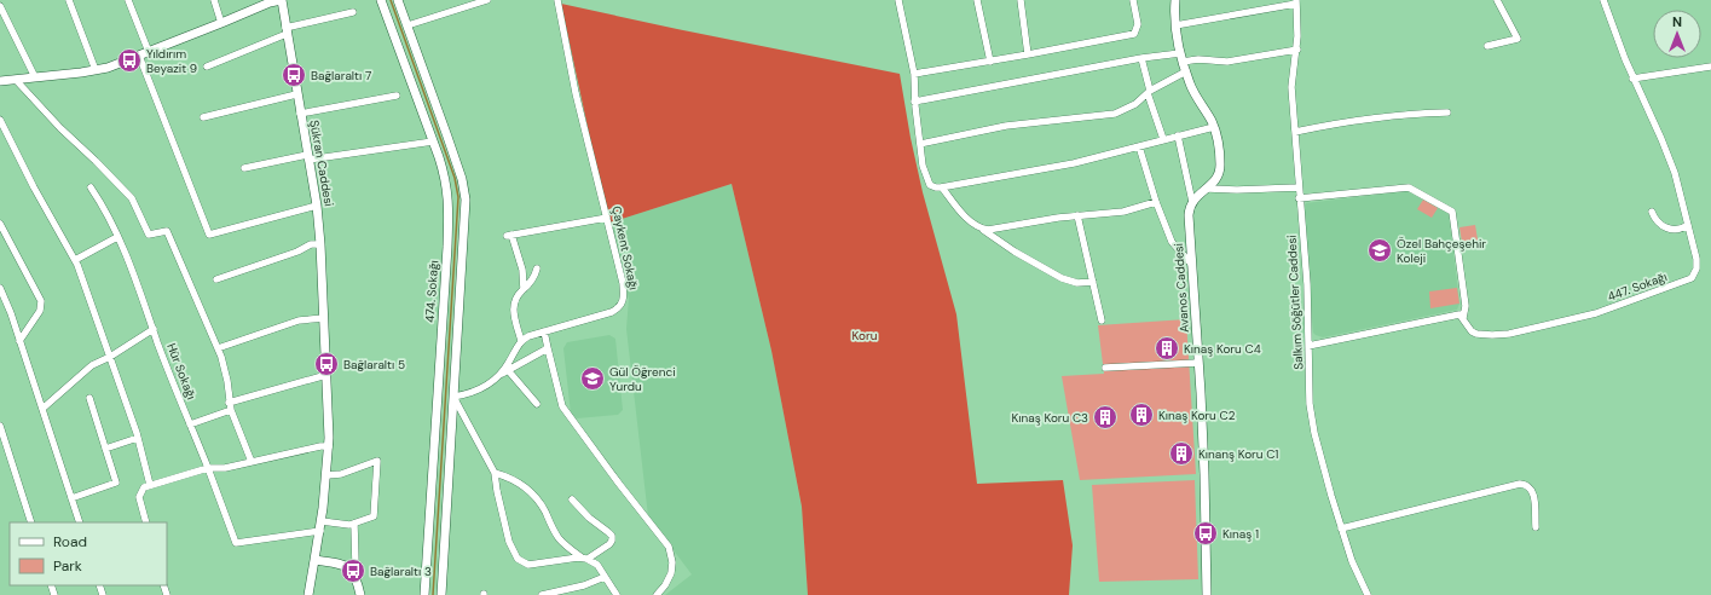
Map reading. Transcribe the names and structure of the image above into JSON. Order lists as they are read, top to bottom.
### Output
{
  "streets": {
    "street": [
      "Şükran Caddesi",
      "Çaykent Sokağı",
      "447. Sokağı",
      "Avanos Caddesi",
      "474. Sokağı",
      "Salkım Söğütler Caddesi",
      "Hür Sokağı"
    ]
  },
  "crossings": [
    ["Şükran Caddesi", "Hür Sokağı"]
  ],
  "parks": ["Koru"],
  "places": {
    "bus stop": [
      "Yıldırım Beyazit 9",
      "Bağlaraltı 7",
      "Bağlaraltı 5",
      "Kınaş 1",
      "Bağlaraltı 3"
    ],
    "school or university": ["Özel Bahçeşehir Koleji", "Gül Öğrenci Yurdu"],
    "building": [
      "Kınaş Koru C4",
      "Kınaş Koru C2",
      "Kınaş Koru C3",
      "Kınanş Koru C1"
    ]
  },
  "legend": ["Road", "Park"],
  "north": "top"
}
